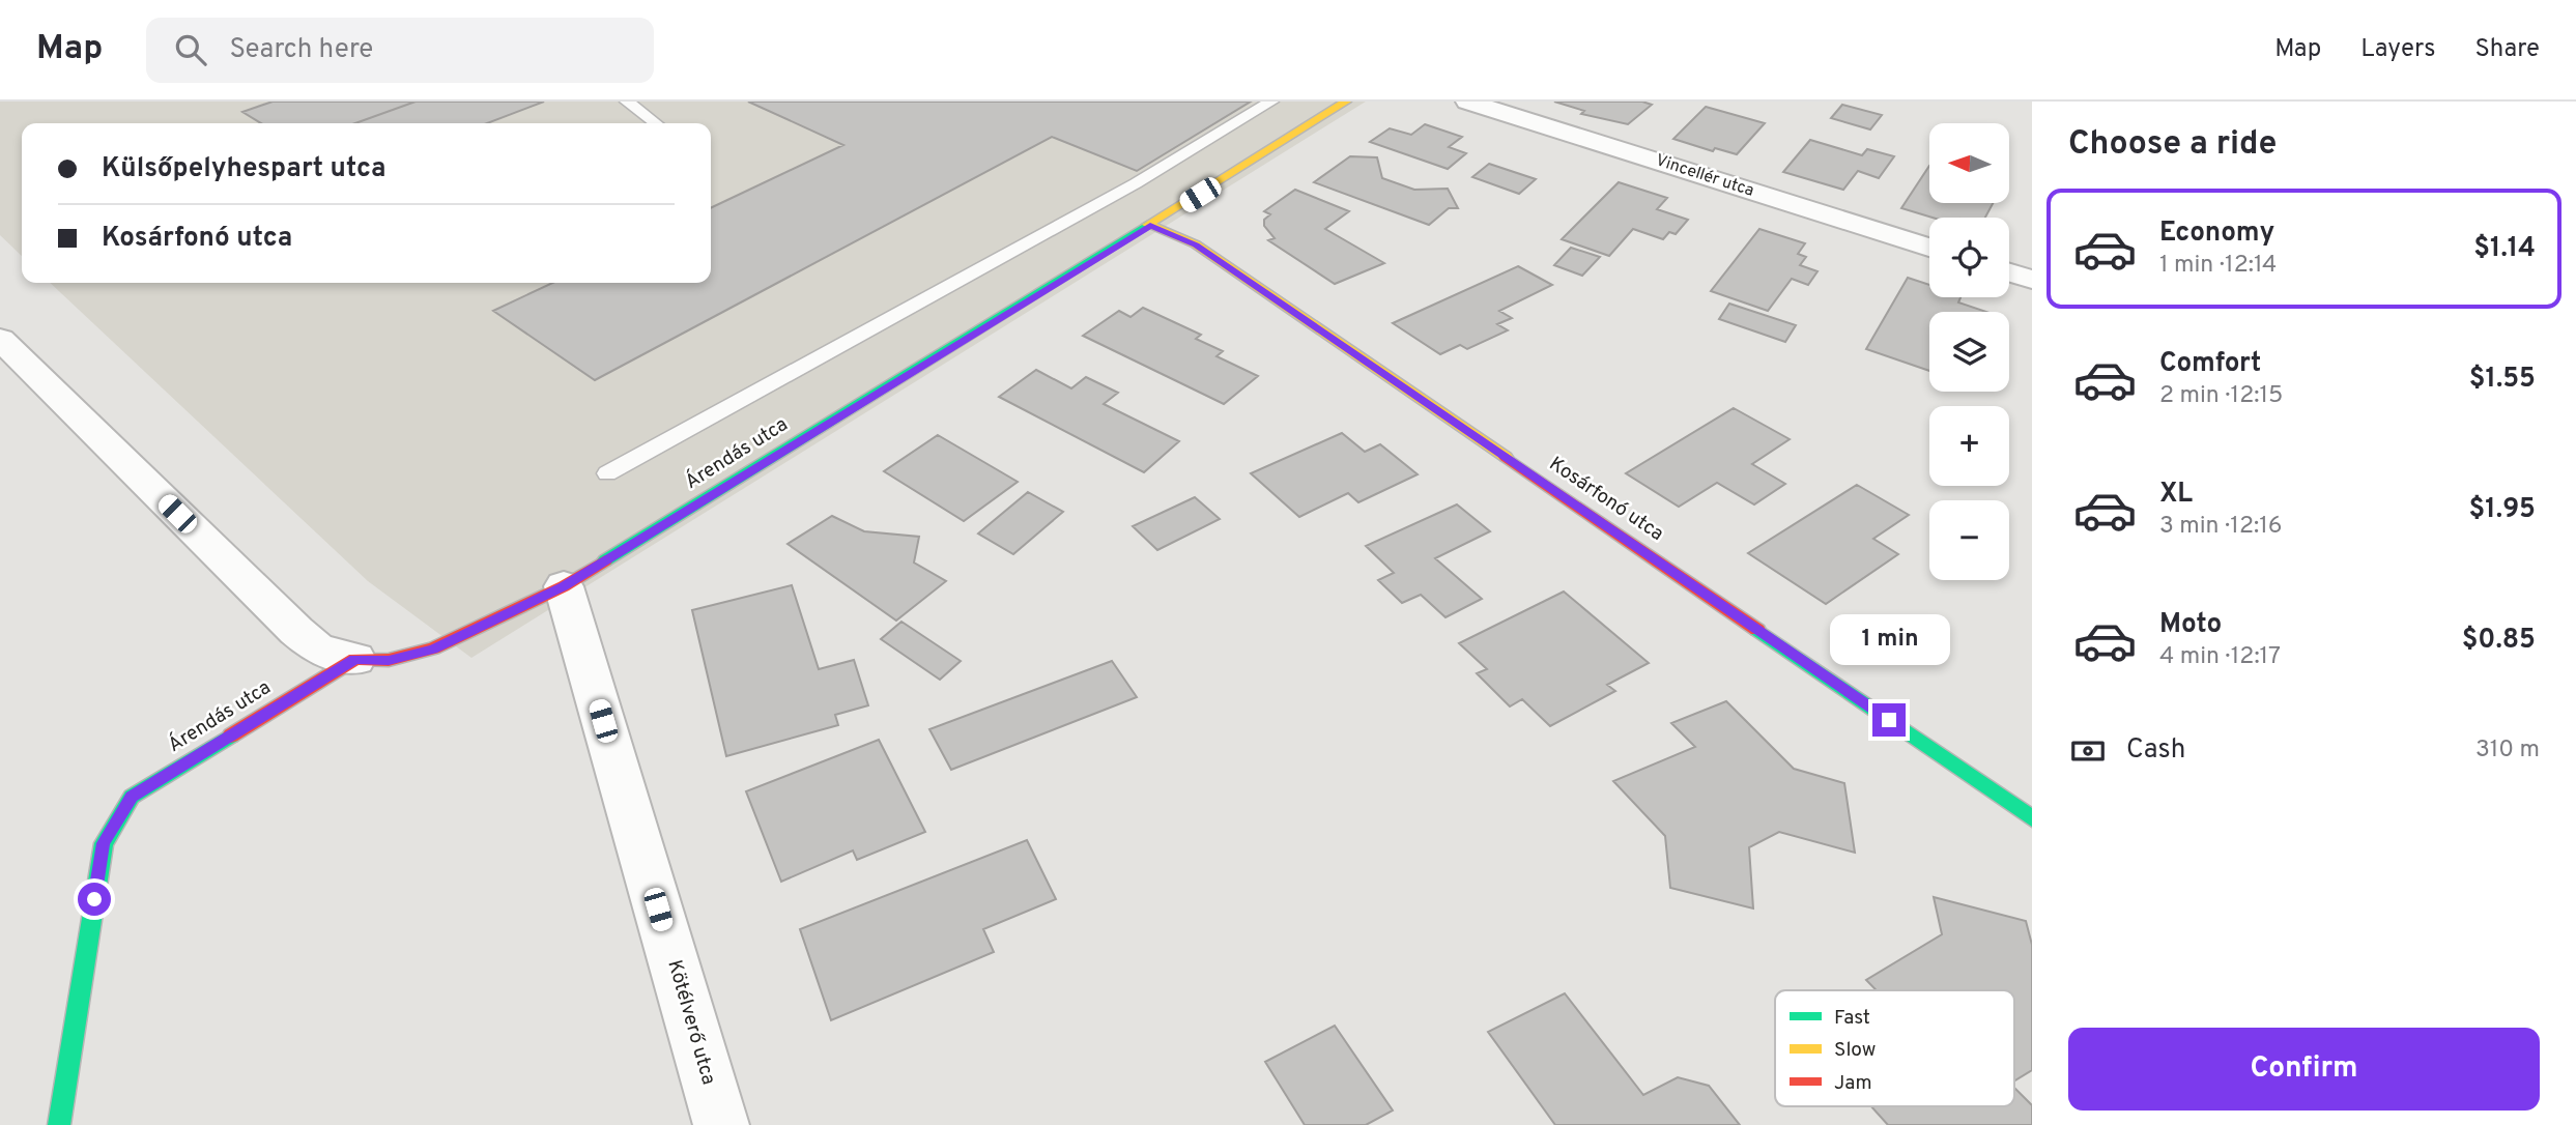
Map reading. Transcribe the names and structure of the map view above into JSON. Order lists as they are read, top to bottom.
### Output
{
  "streets": {
    "street": [
      "Vincellér utca",
      "Árendás utca",
      "Kosárfonó utca",
      "Kötélverő utca"
    ]
  },
  "crossings": [
    ["Árendás utca", "Kosárfonó utca"],
    ["Árendás utca", "Kötélverő utca"]
  ],
  "legend": ["Fast", "Slow", "Jam"],
  "north": "left",
  "page": {
    "header": "Map",
    "search": "Search here",
    "nav": ["Map", "Layers", "Share"],
    "heading": "Choose a ride",
    "map_buttons": ["+", "−"],
    "banner": ["Külsőpelyhespart utca", "Kosárfonó utca"],
    "list": [
      {
        "name": "Economy",
        "note": "1 min · 12:14",
        "value": "$1.14"
      },
      {
        "name": "Comfort",
        "note": "2 min · 12:15",
        "value": "$1.55"
      },
      {
        "name": "XL",
        "note": "3 min · 12:16",
        "value": "$1.95"
      },
      {
        "name": "Moto",
        "note": "4 min · 12:17",
        "value": "$0.85"
      }
    ],
    "bubble": "1 min",
    "pay": ["Cash", "310 m"],
    "buttons": "Confirm"
  }
}
